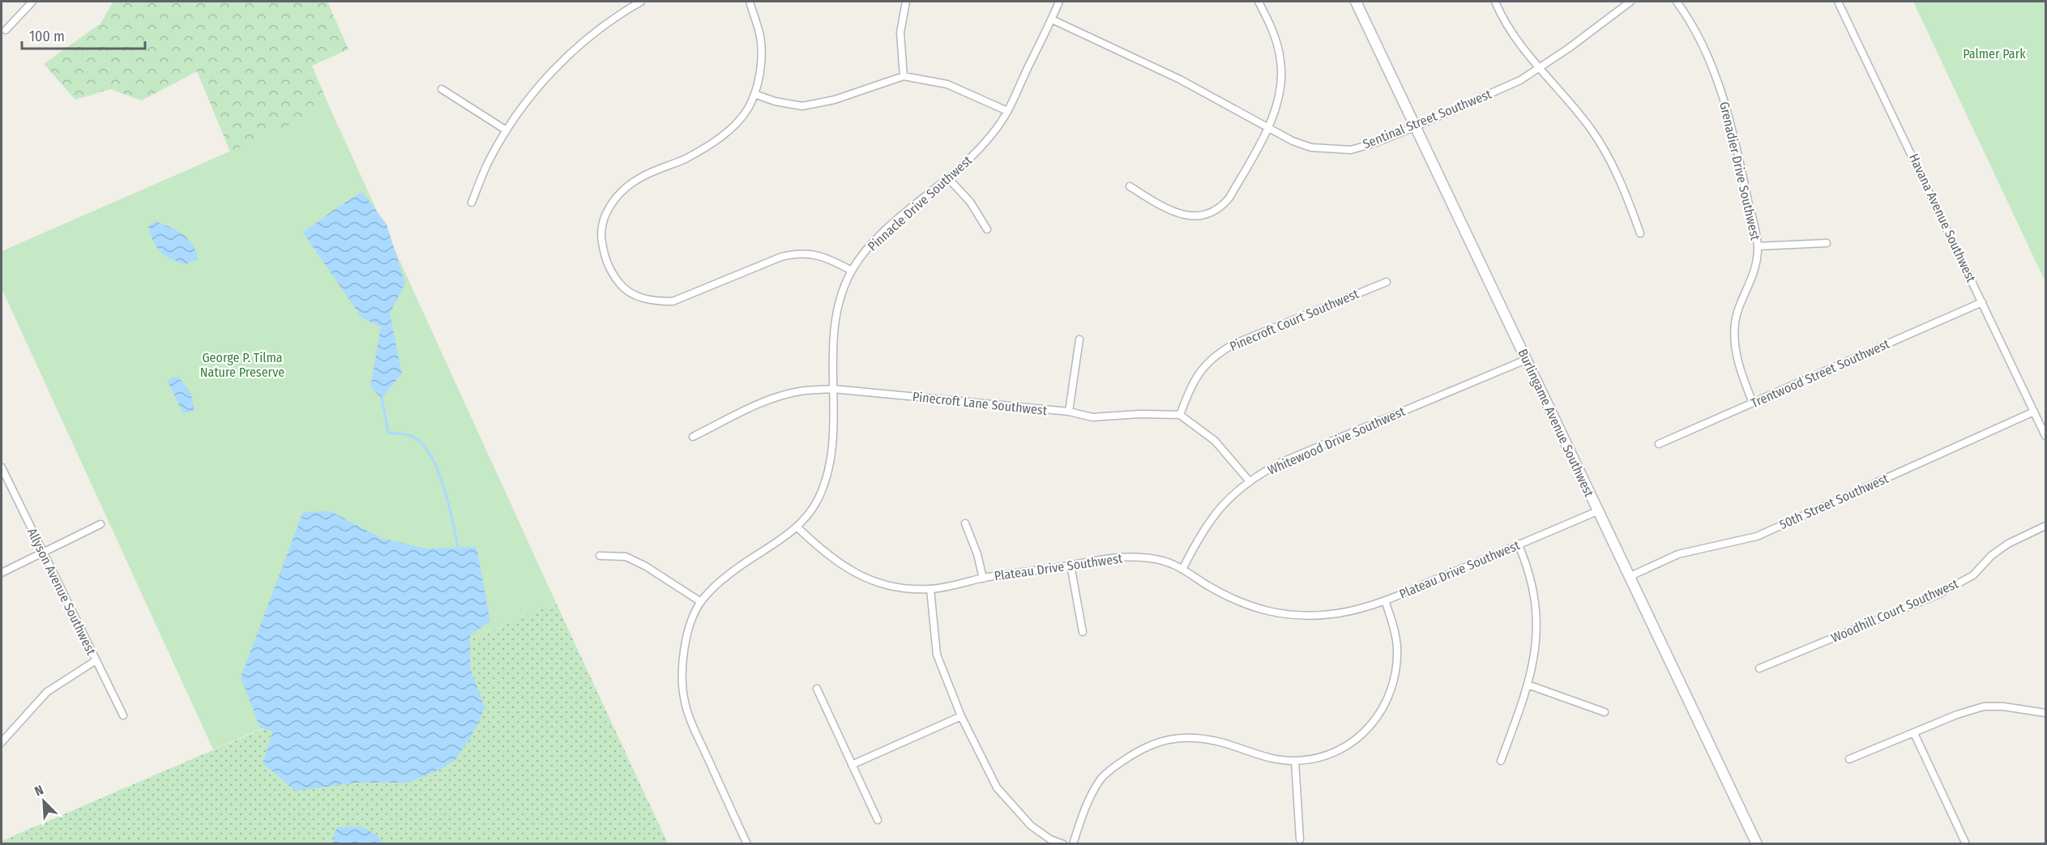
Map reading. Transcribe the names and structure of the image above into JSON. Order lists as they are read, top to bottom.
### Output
{
  "streets": {
    "street": [
      "Sentinal Street Southwest",
      "Grenadier Drive Southwest",
      "Pinnacle Drive Southwest",
      "Havana Avenue Southwest",
      "Pinecroft Court Southwest",
      "Trentwood Street Southwest",
      "Pinecroft Lane Southwest",
      "Burlingame Avenue Southwest",
      "Whitewood Drive Southwest",
      "50th Street Southwest",
      "Plateau Drive Southwest",
      "Allyson Avenue Southwest",
      "Woodhill Court Southwest"
    ]
  },
  "crossings": [
    ["Sentinal Street Southwest", "Pinnacle Drive Southwest"],
    ["Sentinal Street Southwest", "Burlingame Avenue Southwest"],
    ["Grenadier Drive Southwest", "Trentwood Street Southwest"],
    ["Pinnacle Drive Southwest", "Pinecroft Lane Southwest"],
    ["Pinnacle Drive Southwest", "Plateau Drive Southwest"],
    ["Havana Avenue Southwest", "Trentwood Street Southwest"],
    ["Havana Avenue Southwest", "50th Street Southwest"],
    ["Pinecroft Court Southwest", "Pinecroft Lane Southwest"],
    ["Burlingame Avenue Southwest", "Whitewood Drive Southwest"],
    ["Burlingame Avenue Southwest", "50th Street Southwest"],
    ["Burlingame Avenue Southwest", "Plateau Drive Southwest"],
    ["Whitewood Drive Southwest", "Plateau Drive Southwest"]
  ],
  "parks": ["Palmer Park", "George P. Tilma Nature Preserve"],
  "scale_bar": "100 m",
  "north": "top left"
}
